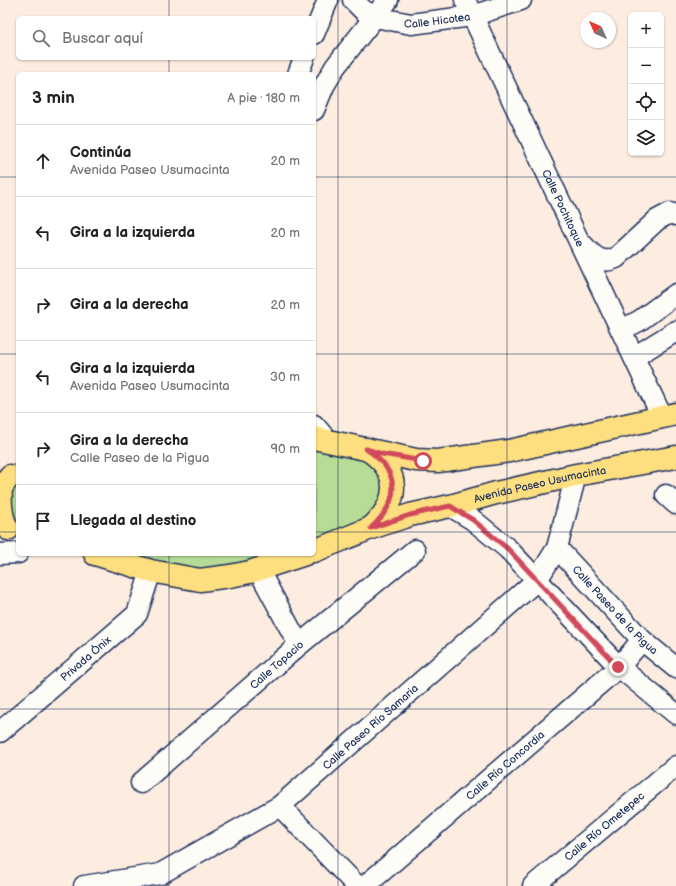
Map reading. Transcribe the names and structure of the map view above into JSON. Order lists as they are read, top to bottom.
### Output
{
  "streets": {
    "main road": ["Avenida Paseo Usumacinta"],
    "street": [
      "Calle Hicotea",
      "Calle Pochitoque",
      "Calle Paseo de la Pigua",
      "Privada Ónix",
      "Calle Topacio",
      "Calle Paseo Río Samaria",
      "Calle Río Concordia",
      "Calle Río Ometepec"
    ]
  },
  "crossings": [
    ["Calle Hicotea", "Calle Pochitoque"],
    ["Avenida Paseo Usumacinta", "Calle Paseo Río Samaria"],
    ["Calle Paseo de la Pigua", "Calle Paseo Río Samaria"],
    ["Calle Paseo de la Pigua", "Calle Río Concordia"]
  ],
  "north": "top left",
  "page": {
    "map_buttons": ["+", "−"],
    "search": "Buscar aquí",
    "heading": ["3 min", "A pie · 180 m"],
    "list": [
      ["Continúa", "Avenida Paseo Usumacinta", "20 m"],
      ["Gira a la izquierda", "20 m"],
      ["Gira a la derecha", "20 m"],
      ["Gira a la izquierda", "Avenida Paseo Usumacinta", "30 m"],
      ["Gira a la derecha", "Calle Paseo de la Pigua", "90 m"],
      "Llegada al destino"
    ]
  }
}
